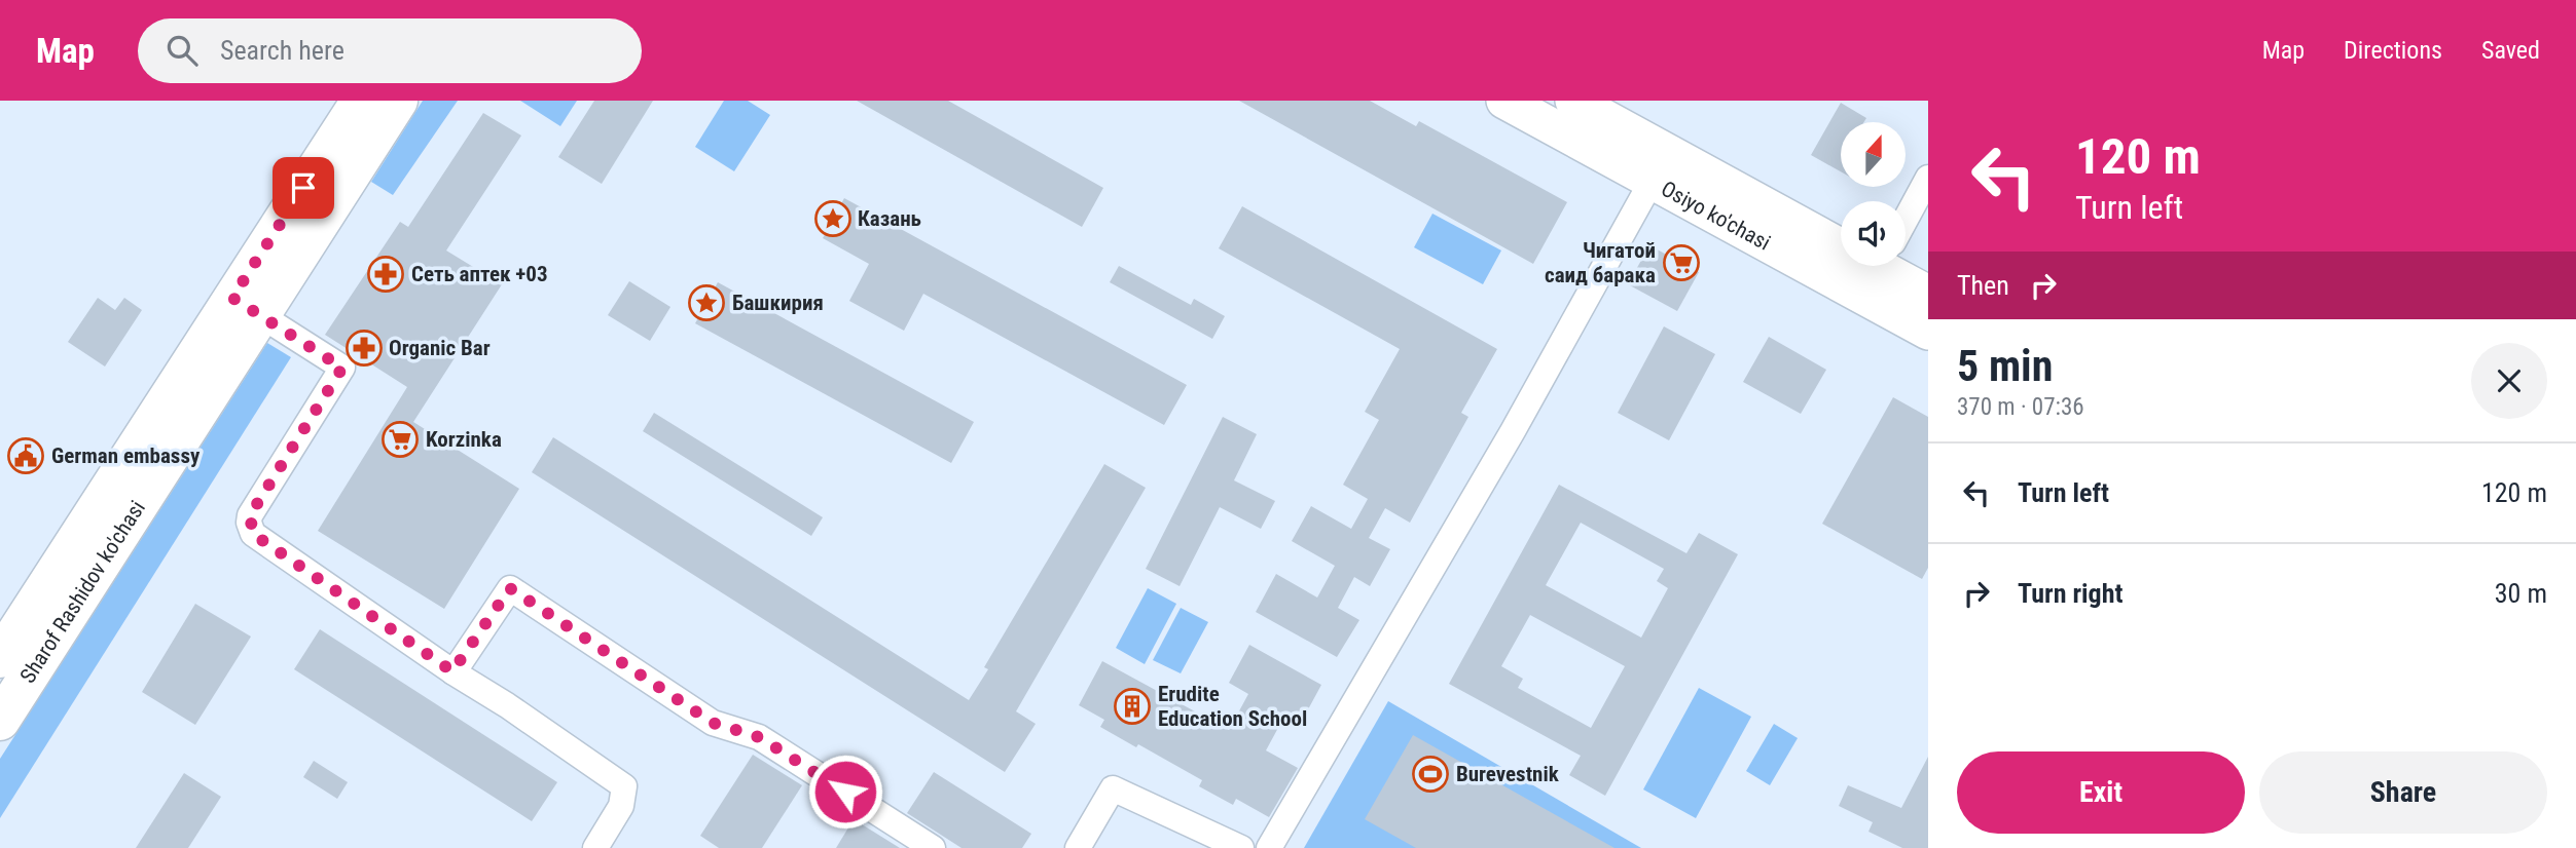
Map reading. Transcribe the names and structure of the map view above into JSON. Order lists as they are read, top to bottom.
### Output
{
  "streets": {
    "main road": ["Osiyo ko'chasi", "Sharof Rashidov ko'chasi"]
  },
  "places": {
    "place": ["Казань", "Башкирия"],
    "supermarket": ["Чигатой саид барака", "Korzinka"],
    "pharmacy": ["Сеть аптек +03", "Organic Bar"],
    "public building": ["German embassy"],
    "building": ["Erudite Education School"],
    "sports": ["Burevestnik"]
  },
  "north": "top",
  "page": {
    "header": "Map",
    "search": "Search here",
    "nav": ["Map", "Directions", "Saved"],
    "turn": ["120 m", "Turn left"],
    "then": "Then",
    "heading": ["5 min", "370 m · 07:36"],
    "list": [
      {
        "name": "Turn left",
        "value": "120 m"
      },
      {
        "name": "Turn right",
        "value": "30 m"
      }
    ],
    "buttons": ["Exit", "Share"]
  }
}
